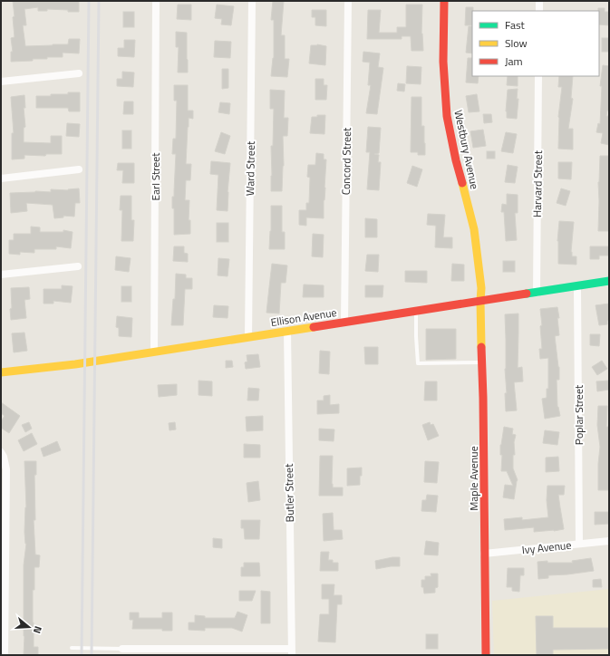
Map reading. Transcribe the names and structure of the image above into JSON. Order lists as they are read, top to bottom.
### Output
{
  "streets": {
    "main road": ["Westbury Avenue", "Ellison Avenue", "Maple Avenue"],
    "street": [
      "Concord Street",
      "Ward Street",
      "Earl Street",
      "Harvard Street",
      "Poplar Street",
      "Butler Street",
      "Ivy Avenue"
    ]
  },
  "crossings": [
    ["Westbury Avenue", "Ellison Avenue"],
    ["Westbury Avenue", "Maple Avenue"],
    ["Concord Street", "Ellison Avenue"],
    ["Ward Street", "Ellison Avenue"],
    ["Earl Street", "Ellison Avenue"],
    ["Harvard Street", "Ellison Avenue"],
    ["Ellison Avenue", "Poplar Street"],
    ["Ellison Avenue", "Maple Avenue"],
    ["Ellison Avenue", "Butler Street"],
    ["Poplar Street", "Ivy Avenue"],
    ["Maple Avenue", "Ivy Avenue"]
  ],
  "legend": ["Fast", "Slow", "Jam"],
  "north": "right"
}
